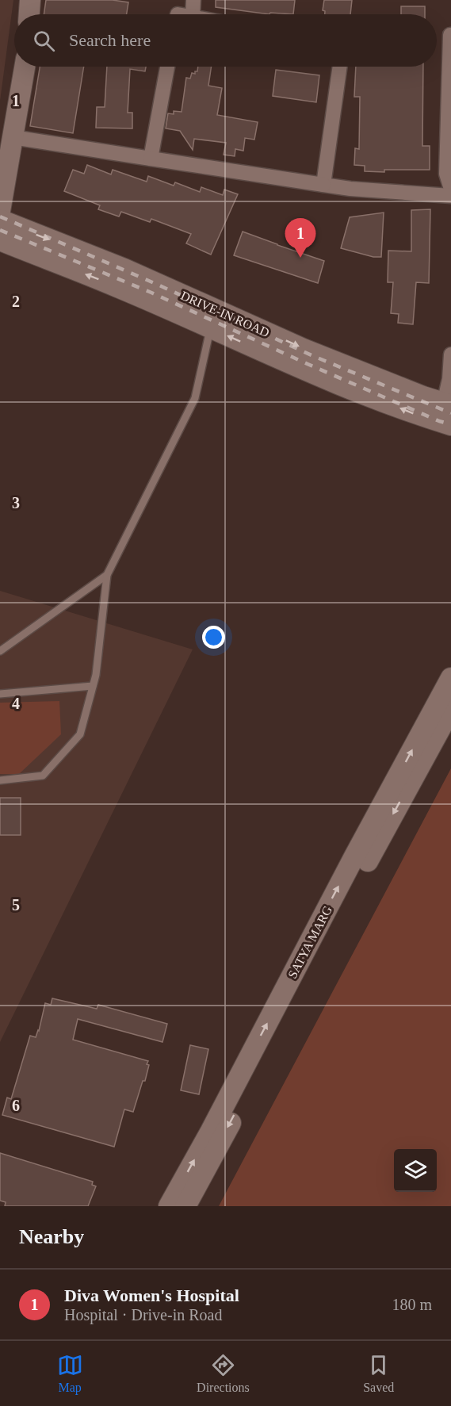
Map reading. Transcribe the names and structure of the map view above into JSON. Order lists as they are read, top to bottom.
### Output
{
  "streets": {
    "main road": ["DRIVE-IN ROAD", "SATYA MARG"]
  },
  "page": {
    "search": "Search here",
    "pins": "1",
    "heading": "Nearby",
    "list": [
      {
        "mark": "1",
        "name": "Diva Women's Hospital",
        "note": "Hospital · Drive-in Road",
        "value": "180 m"
      }
    ],
    "nav": ["Map", "Directions", "Saved"]
  },
  "grid": {
    "rows": [
      "1",
      "2",
      "3",
      "4",
      "5",
      "6"
    ]
  }
}
